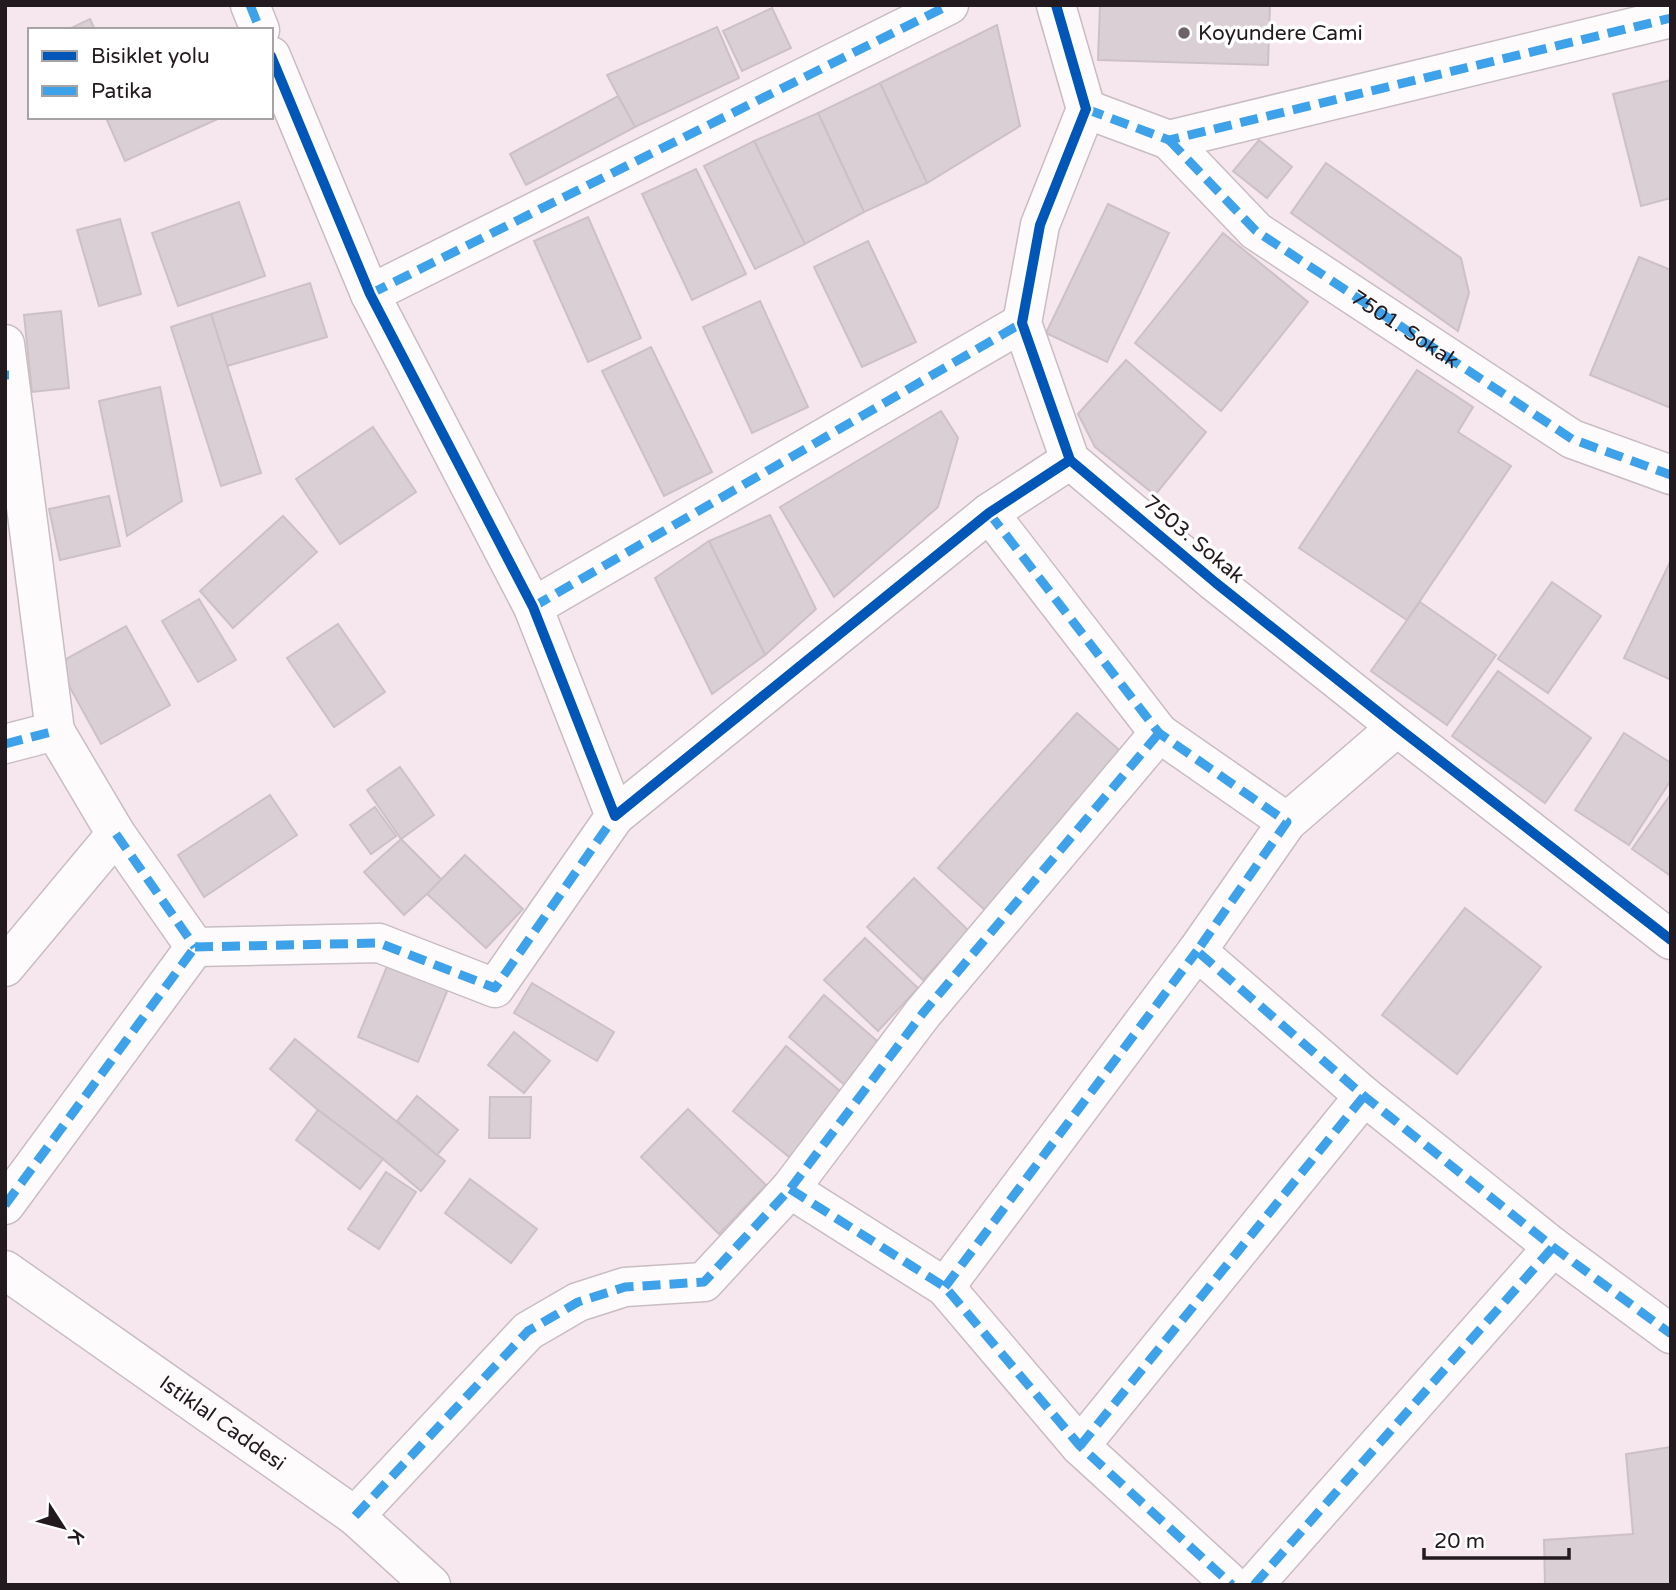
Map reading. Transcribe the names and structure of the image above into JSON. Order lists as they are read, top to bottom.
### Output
{
  "streets": {
    "street": ["7501. Sokak", "7503. Sokak", "Istiklal Caddesi"]
  },
  "places": ["Koyundere Cami"],
  "legend": ["Bisiklet yolu", "Patika"],
  "scale_bar": "20 m",
  "north": "bottom right"
}
